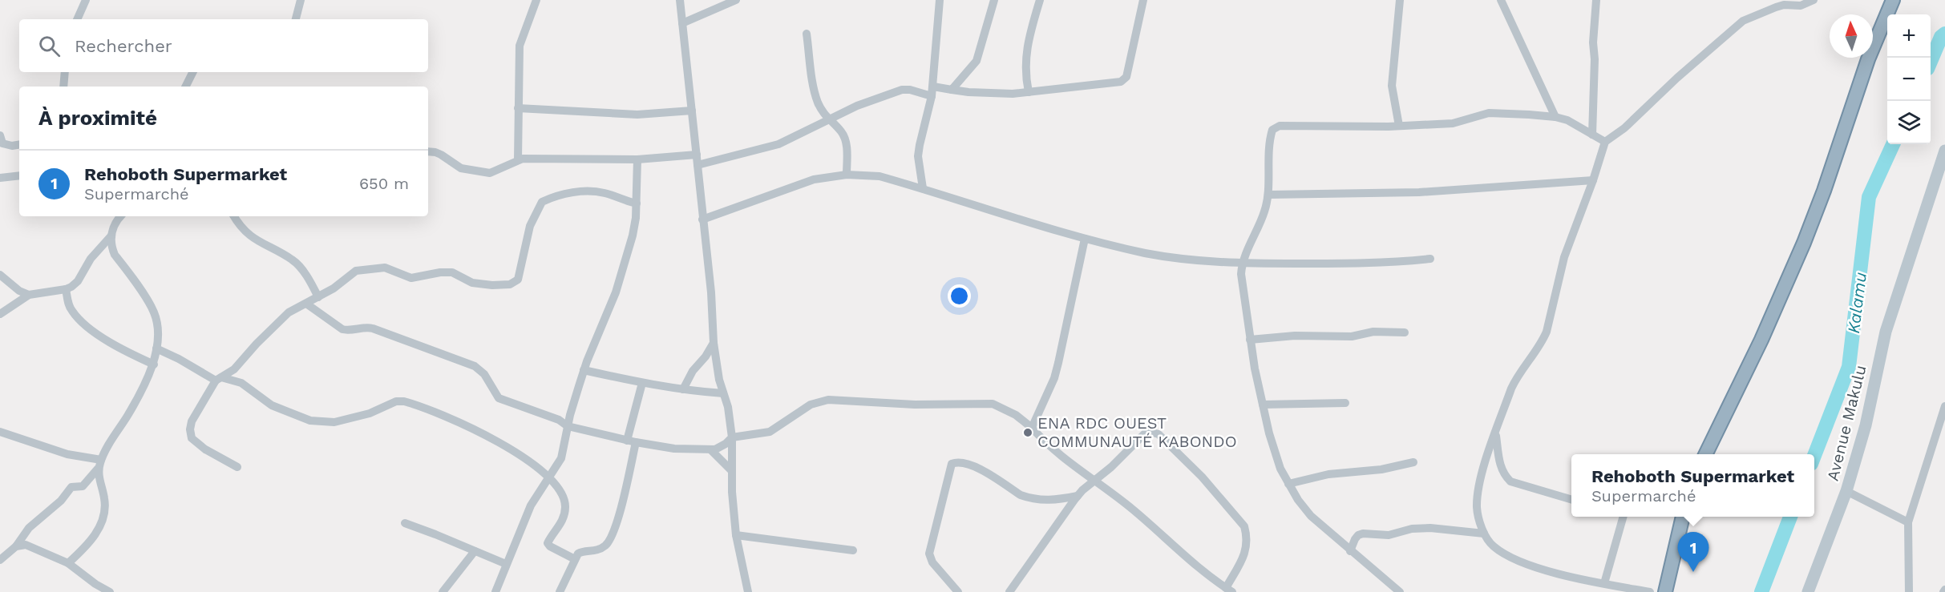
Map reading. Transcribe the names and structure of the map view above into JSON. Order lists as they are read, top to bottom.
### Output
{
  "streets": {
    "main road": ["Avenue Makulu"]
  },
  "water": ["Kalamu"],
  "places": ["ENA RDC OUEST COMMUNAUTÉ KABONDO"],
  "north": "top",
  "page": {
    "map_buttons": ["+", "−"],
    "search": "Rechercher",
    "heading": "À proximité",
    "list": [
      {
        "mark": "1",
        "name": "Rehoboth Supermarket",
        "note": "Supermarché",
        "value": "650 m"
      }
    ],
    "popup": ["Rehoboth Supermarket", "Supermarché"],
    "pins": "1"
  }
}
